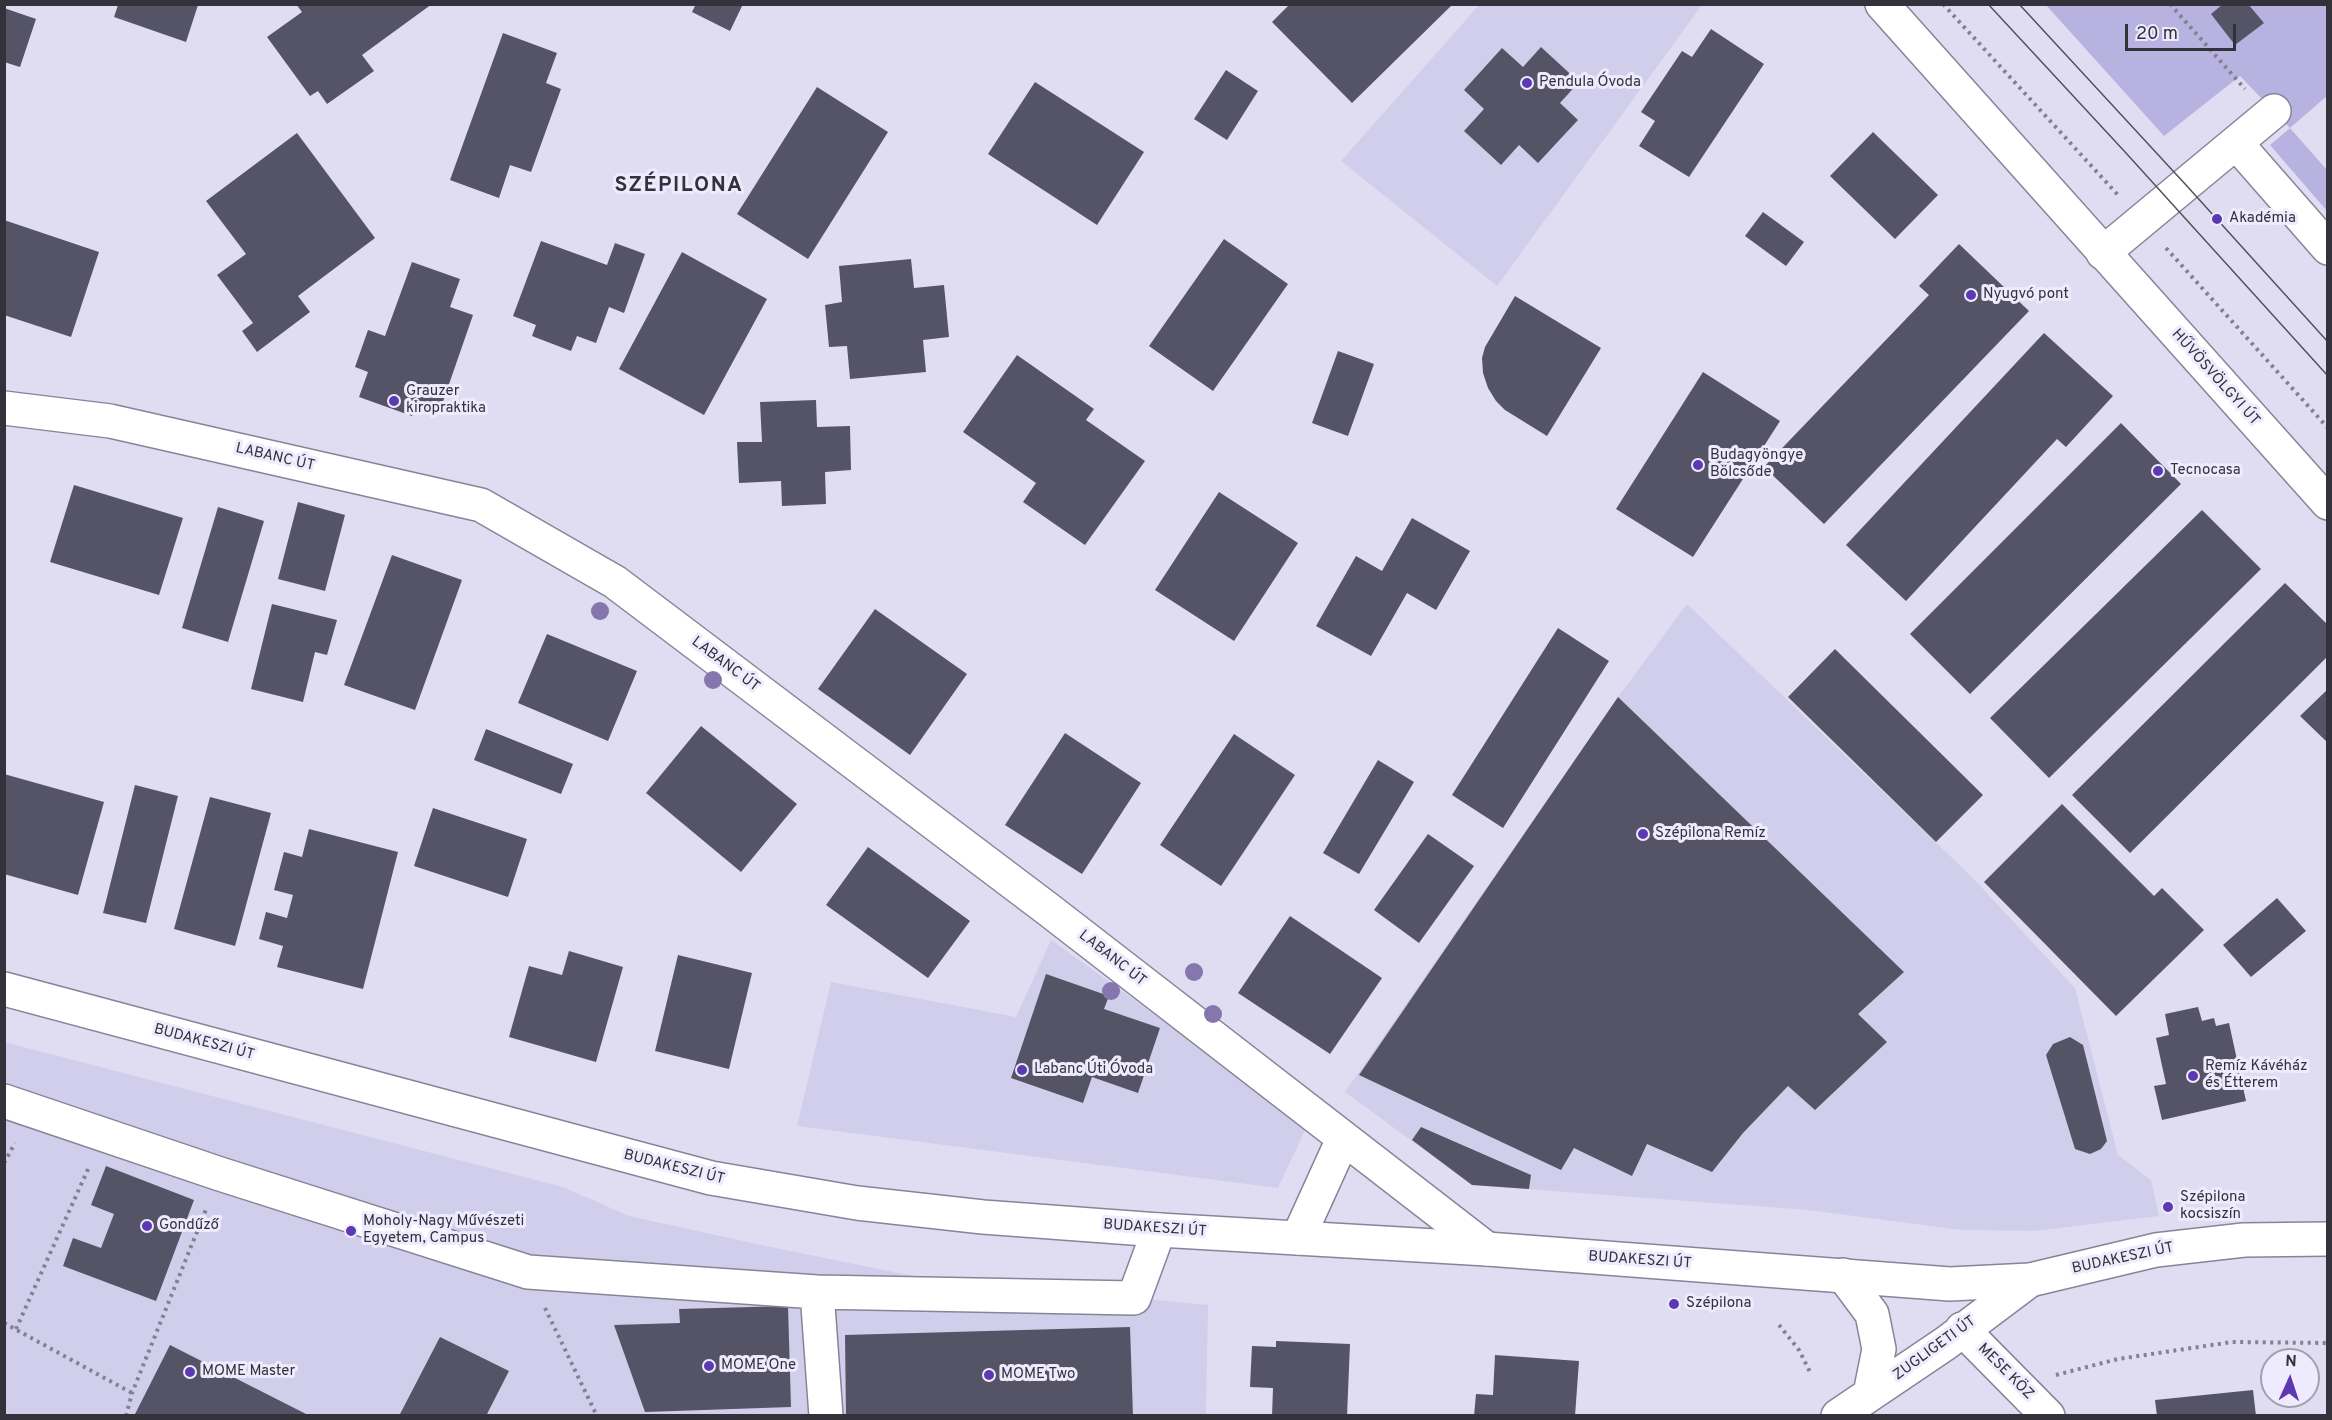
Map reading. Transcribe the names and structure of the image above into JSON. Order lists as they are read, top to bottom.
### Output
{
  "streets": {
    "main road": [
      "HŰVÖSVÖLGYI ÚT",
      "LABANC ÚT",
      "BUDAKESZI ÚT",
      "ZUGLIGETI ÚT",
      "MESE KÖZ"
    ]
  },
  "crossings": [
    ["LABANC ÚT", "BUDAKESZI ÚT"],
    ["BUDAKESZI ÚT", "ZUGLIGETI ÚT"],
    ["ZUGLIGETI ÚT", "MESE KÖZ"]
  ],
  "districts": ["SZÉPILONA"],
  "places": [
    "Pendula Óvoda",
    "Akadémia",
    "Nyugvó pont",
    "Grauzer kiropraktika",
    "Budagyöngye Bölcsőde",
    "Tecnocasa",
    "Szépilona Remíz",
    "Labanc Úti Óvoda",
    "Remíz Kávéház és Étterem",
    "Szépilona kocsiszín",
    "Gondűző",
    "Moholy-Nagy Művészeti Egyetem, Campus",
    "Szépilona",
    "MOME One",
    "MOME Master",
    "MOME Two"
  ],
  "scale_bar": "20 m",
  "north": "top"
}
